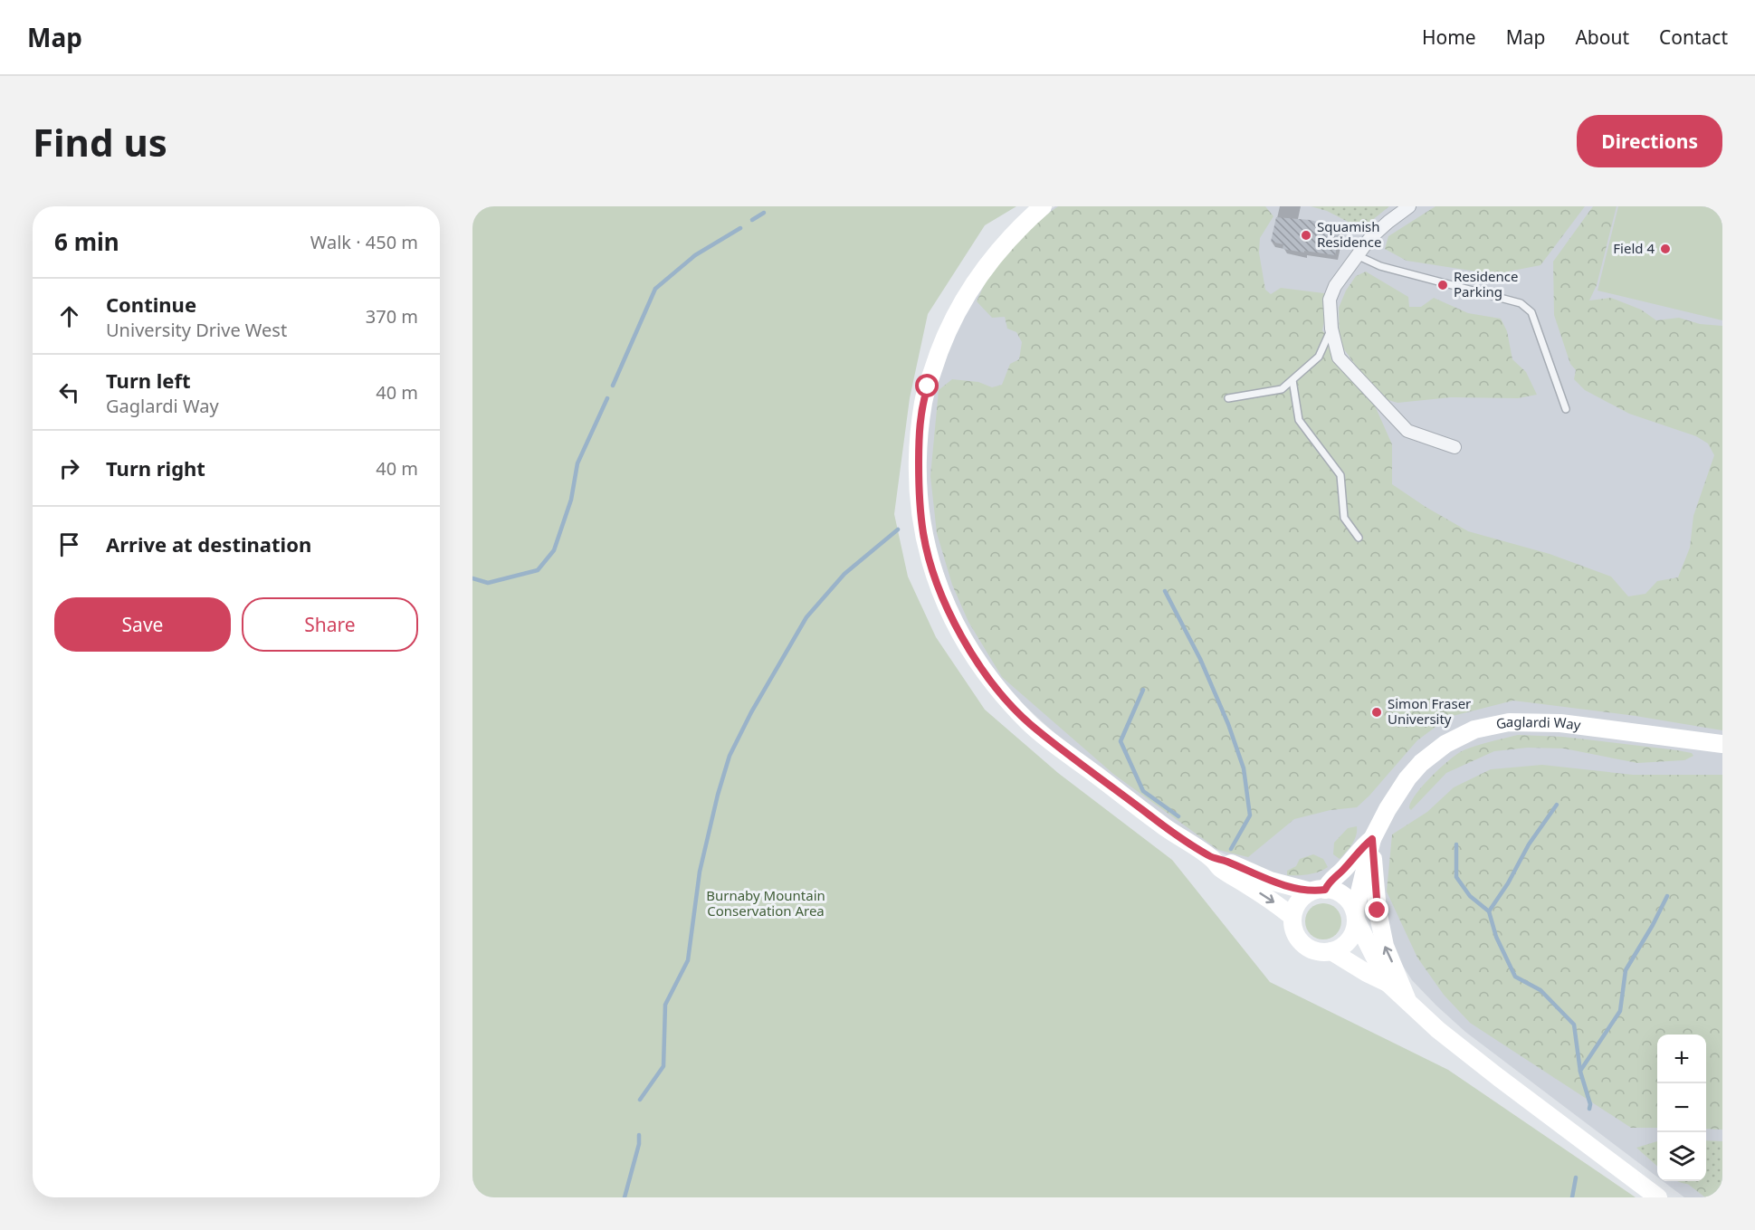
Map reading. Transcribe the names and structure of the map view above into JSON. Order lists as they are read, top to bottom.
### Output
{
  "streets": {
    "street": ["Gaglardi Way"]
  },
  "parks": ["Burnaby Mountain Conservation Area"],
  "places": [
    "Squamish Residence",
    "Field 4",
    "Residence Parking",
    "Simon Fraser University"
  ],
  "page": {
    "header": "Map",
    "nav": [
      "Home",
      "Map",
      "About",
      "Contact"
    ],
    "buttons": [
      "Directions",
      ["Save", "Share"]
    ],
    "title": "Find us",
    "heading": ["6 min", "Walk · 450 m"],
    "list": [
      ["Continue", "University Drive West", "370 m"],
      ["Turn left", "Gaglardi Way", "40 m"],
      ["Turn right", "40 m"],
      "Arrive at destination"
    ],
    "map_buttons": ["+", "−"]
  }
}
